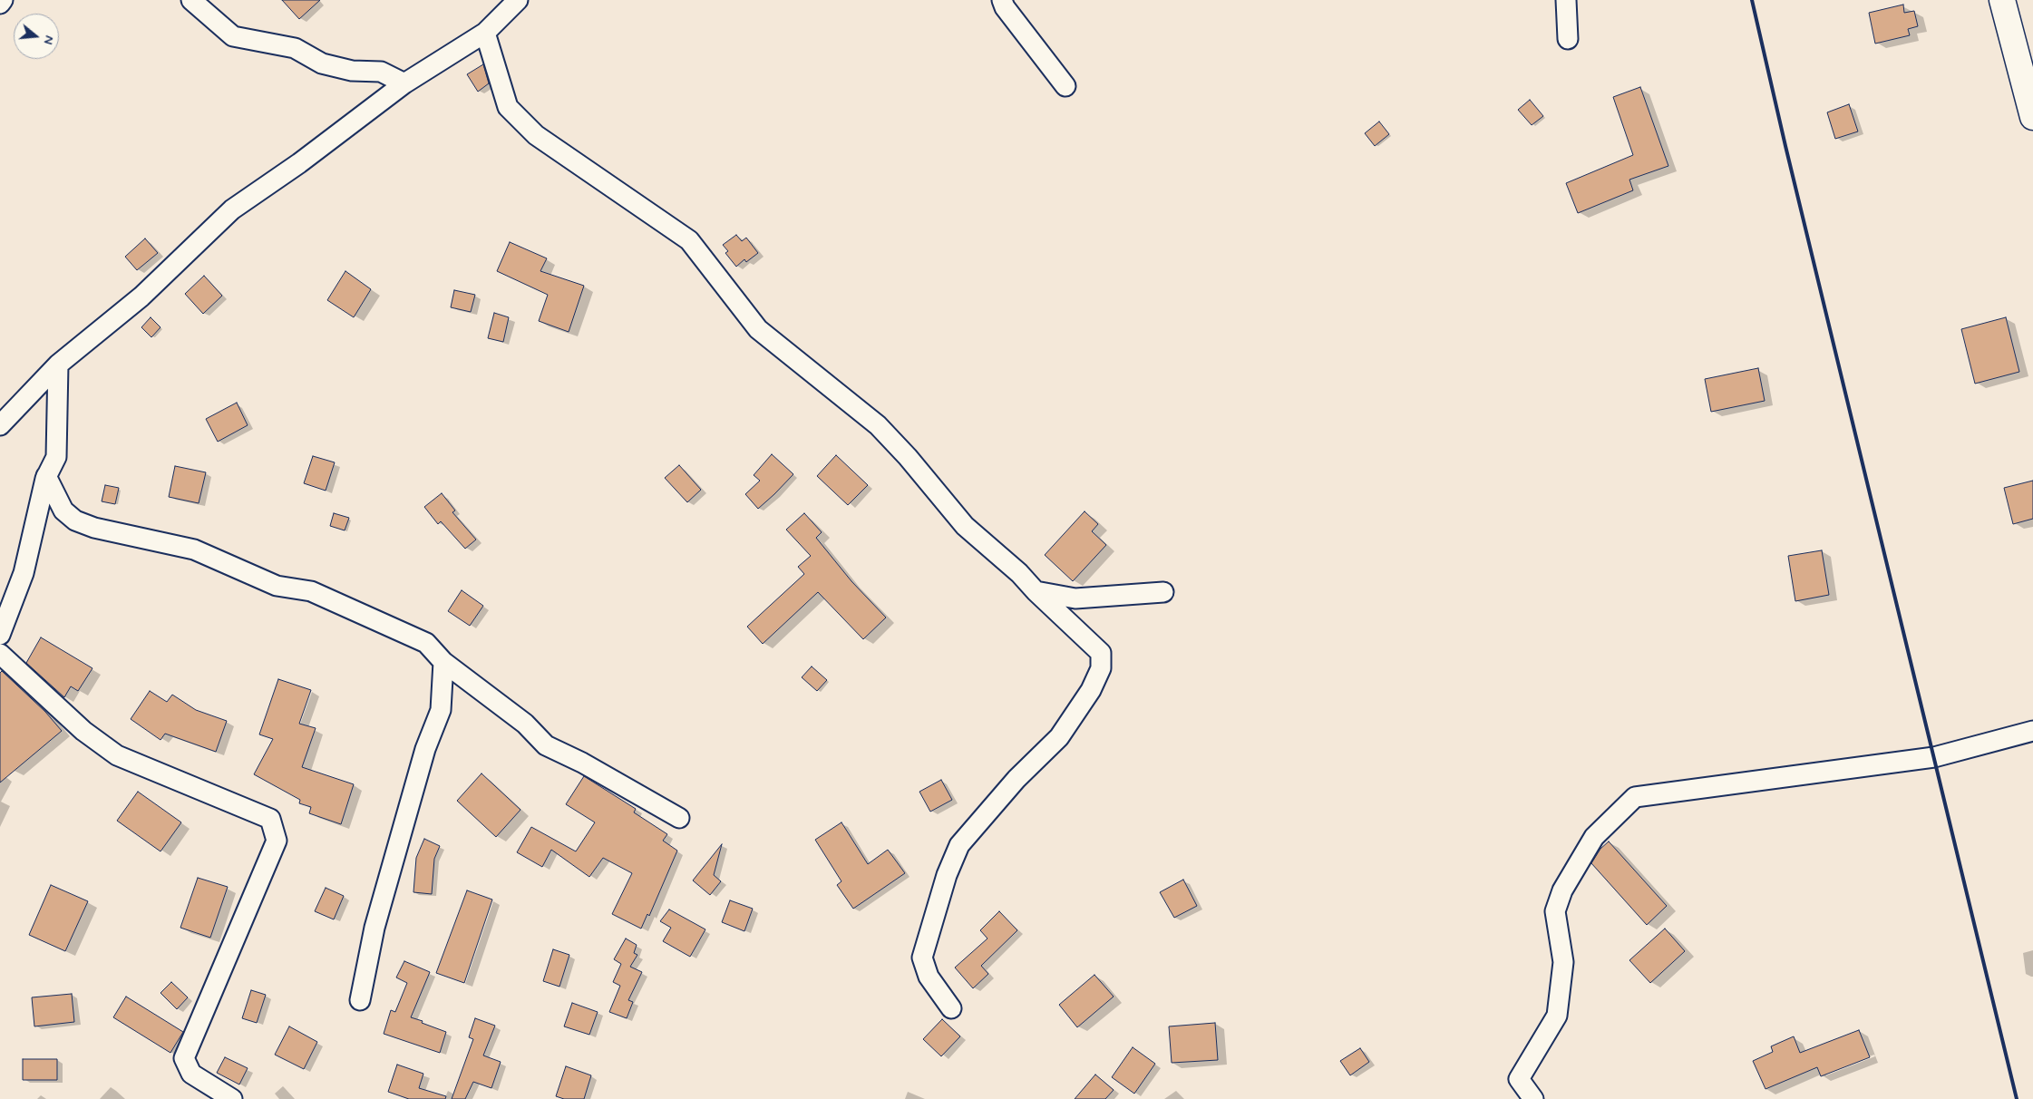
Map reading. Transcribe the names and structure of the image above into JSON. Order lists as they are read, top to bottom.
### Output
{
  "north": "right"
}
